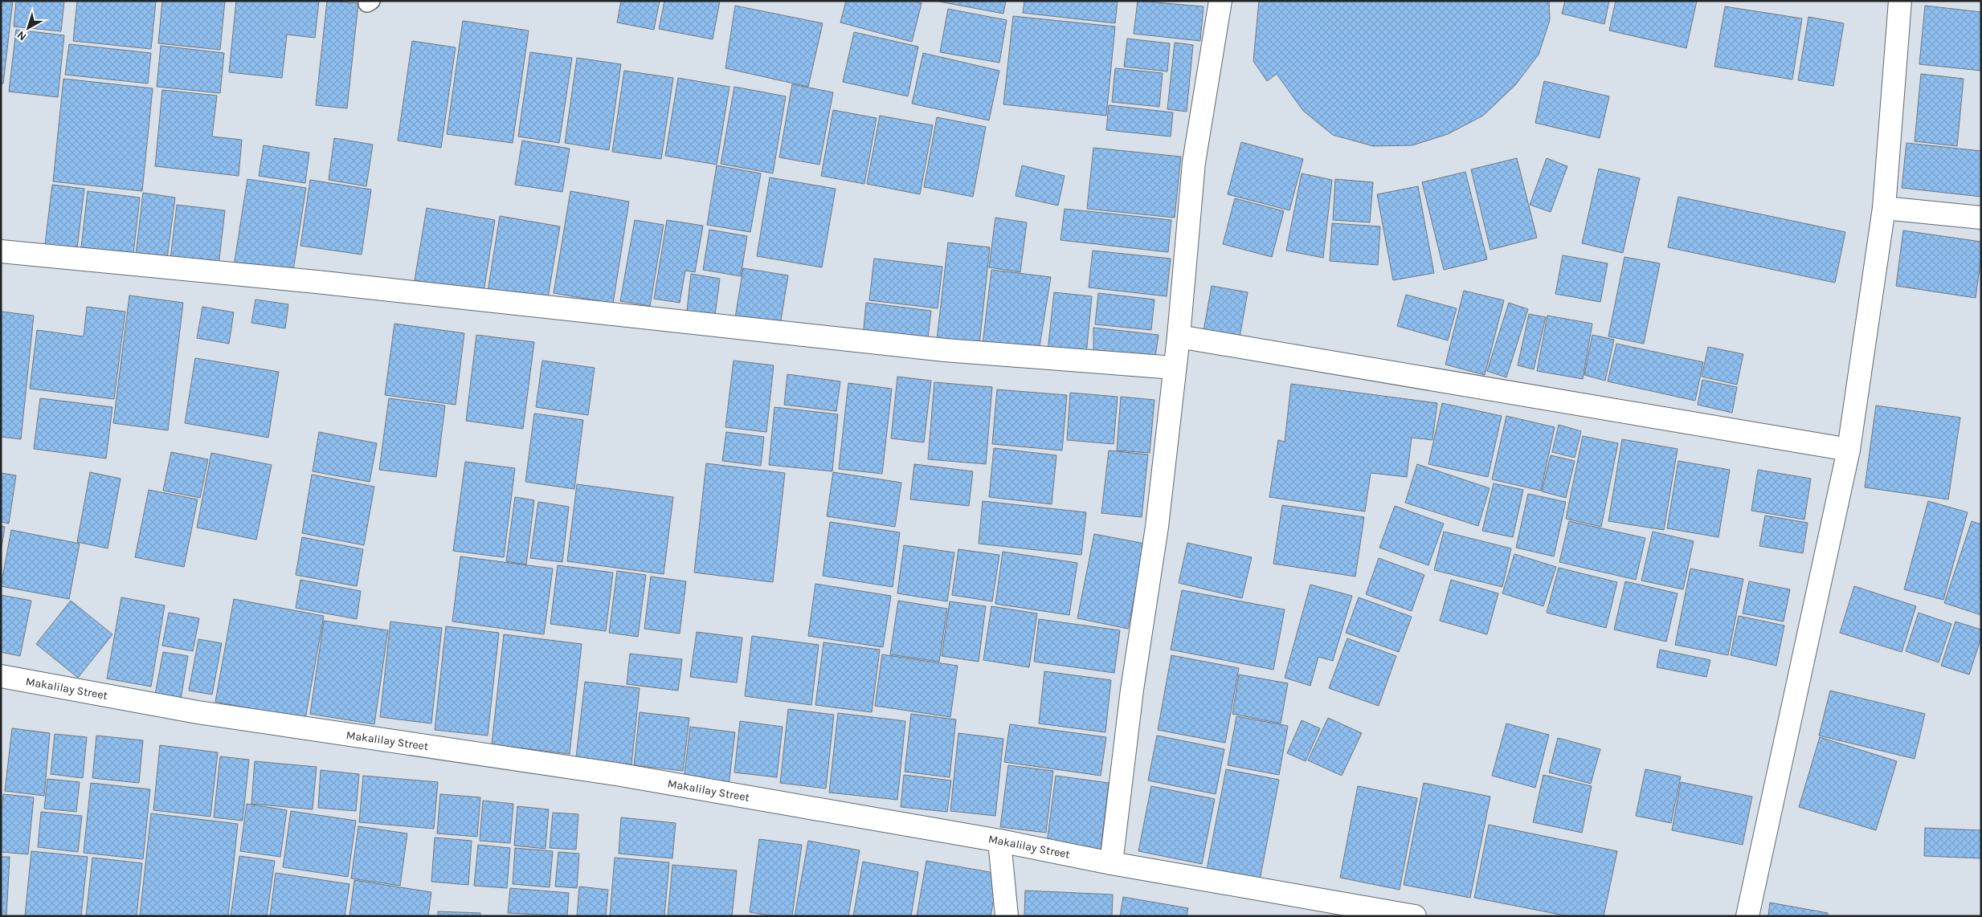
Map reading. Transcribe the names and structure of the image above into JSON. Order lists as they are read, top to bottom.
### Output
{
  "streets": {
    "street": ["Makalilay Street"]
  },
  "north": "bottom left"
}
